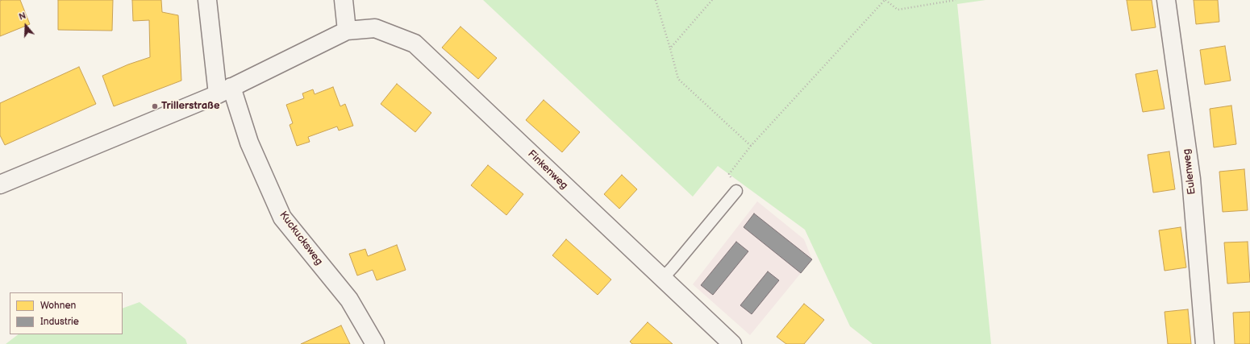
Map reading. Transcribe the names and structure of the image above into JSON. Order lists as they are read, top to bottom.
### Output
{
  "streets": {
    "street": ["Finkenweg", "Eulenweg", "Kuckucksweg"]
  },
  "places": ["Trillerstraße"],
  "legend": ["Wohnen", "Industrie"],
  "north": "top"
}
